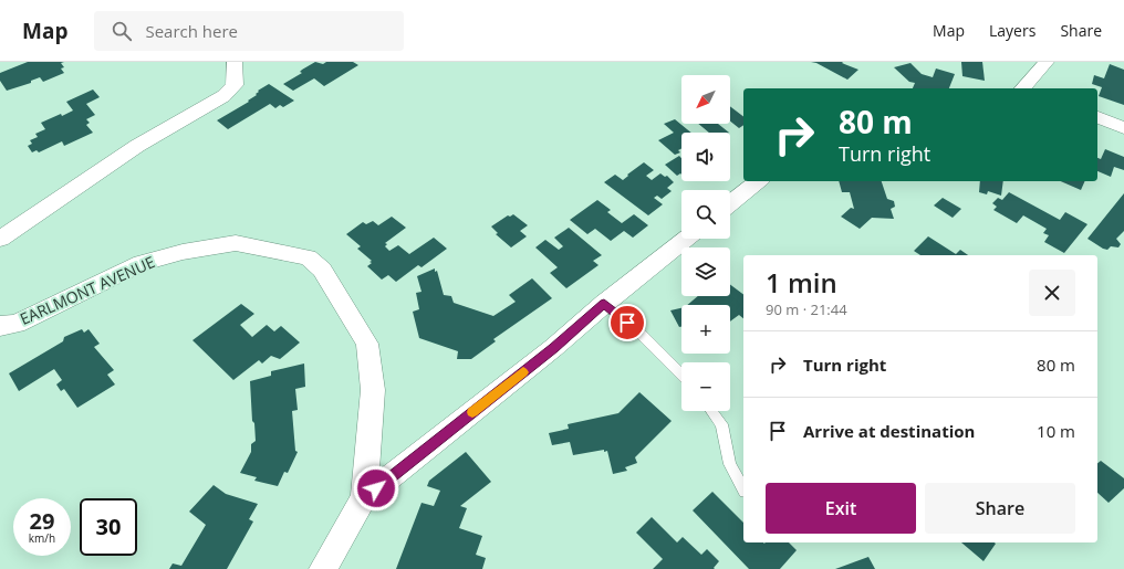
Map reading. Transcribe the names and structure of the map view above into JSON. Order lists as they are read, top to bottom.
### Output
{
  "streets": {
    "street": ["EARLMONT AVENUE"]
  },
  "north": "bottom left",
  "page": {
    "header": "Map",
    "search": "Search here",
    "nav": ["Map", "Layers", "Share"],
    "map_buttons": ["+", "−"],
    "turn": ["80 m", "Turn right"],
    "heading": ["1 min", "90 m · 21:44"],
    "list": [
      {
        "name": "Turn right",
        "value": "80 m"
      },
      {
        "name": "Arrive at destination",
        "value": "10 m"
      }
    ],
    "buttons": ["Exit", "Share"],
    "speed": "29 km/h",
    "limit": "30"
  }
}
